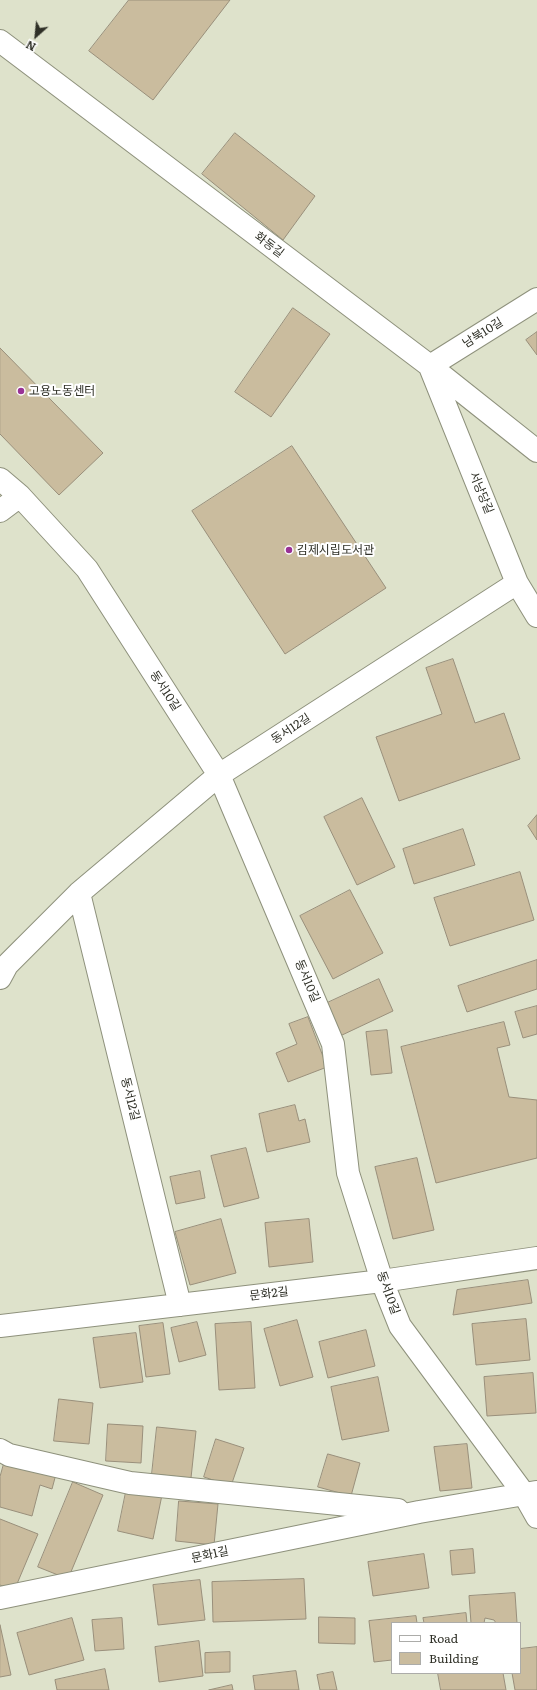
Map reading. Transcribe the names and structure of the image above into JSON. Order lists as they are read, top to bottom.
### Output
{
  "streets": {
    "street": [
      "화동길",
      "남북10길",
      "서낭당길",
      "동서10길",
      "동서12길",
      "문화2길",
      "문화1길"
    ]
  },
  "crossings": [
    ["화동길", "남북10길"],
    ["화동길", "서낭당길"],
    ["남북10길", "서낭당길"],
    ["서낭당길", "동서12길"],
    ["동서10길", "동서12길"],
    ["동서10길", "문화2길"],
    ["동서10길", "문화1길"],
    ["동서12길", "문화2길"]
  ],
  "places": ["고용노동센터", "김제시립도서관"],
  "legend": ["Road", "Building"],
  "north": "bottom left"
}
